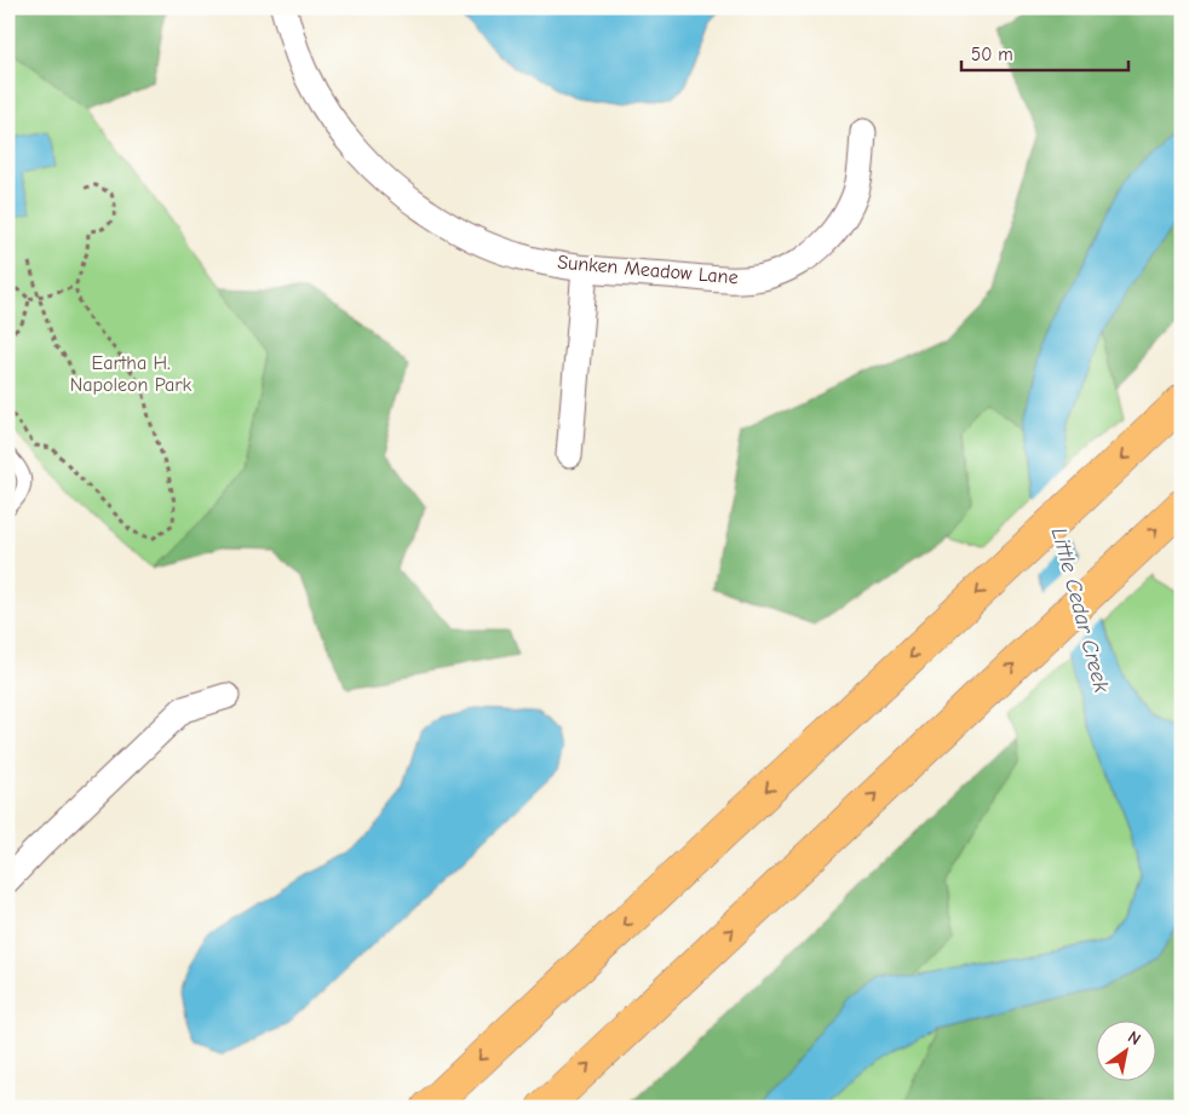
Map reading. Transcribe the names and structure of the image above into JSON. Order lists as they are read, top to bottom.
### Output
{
  "streets": {
    "street": ["Sunken Meadow Lane"]
  },
  "water": ["Little Cedar Creek"],
  "parks": ["Eartha H. Napoleon Park"],
  "scale_bar": "50 m",
  "north": "top right"
}
